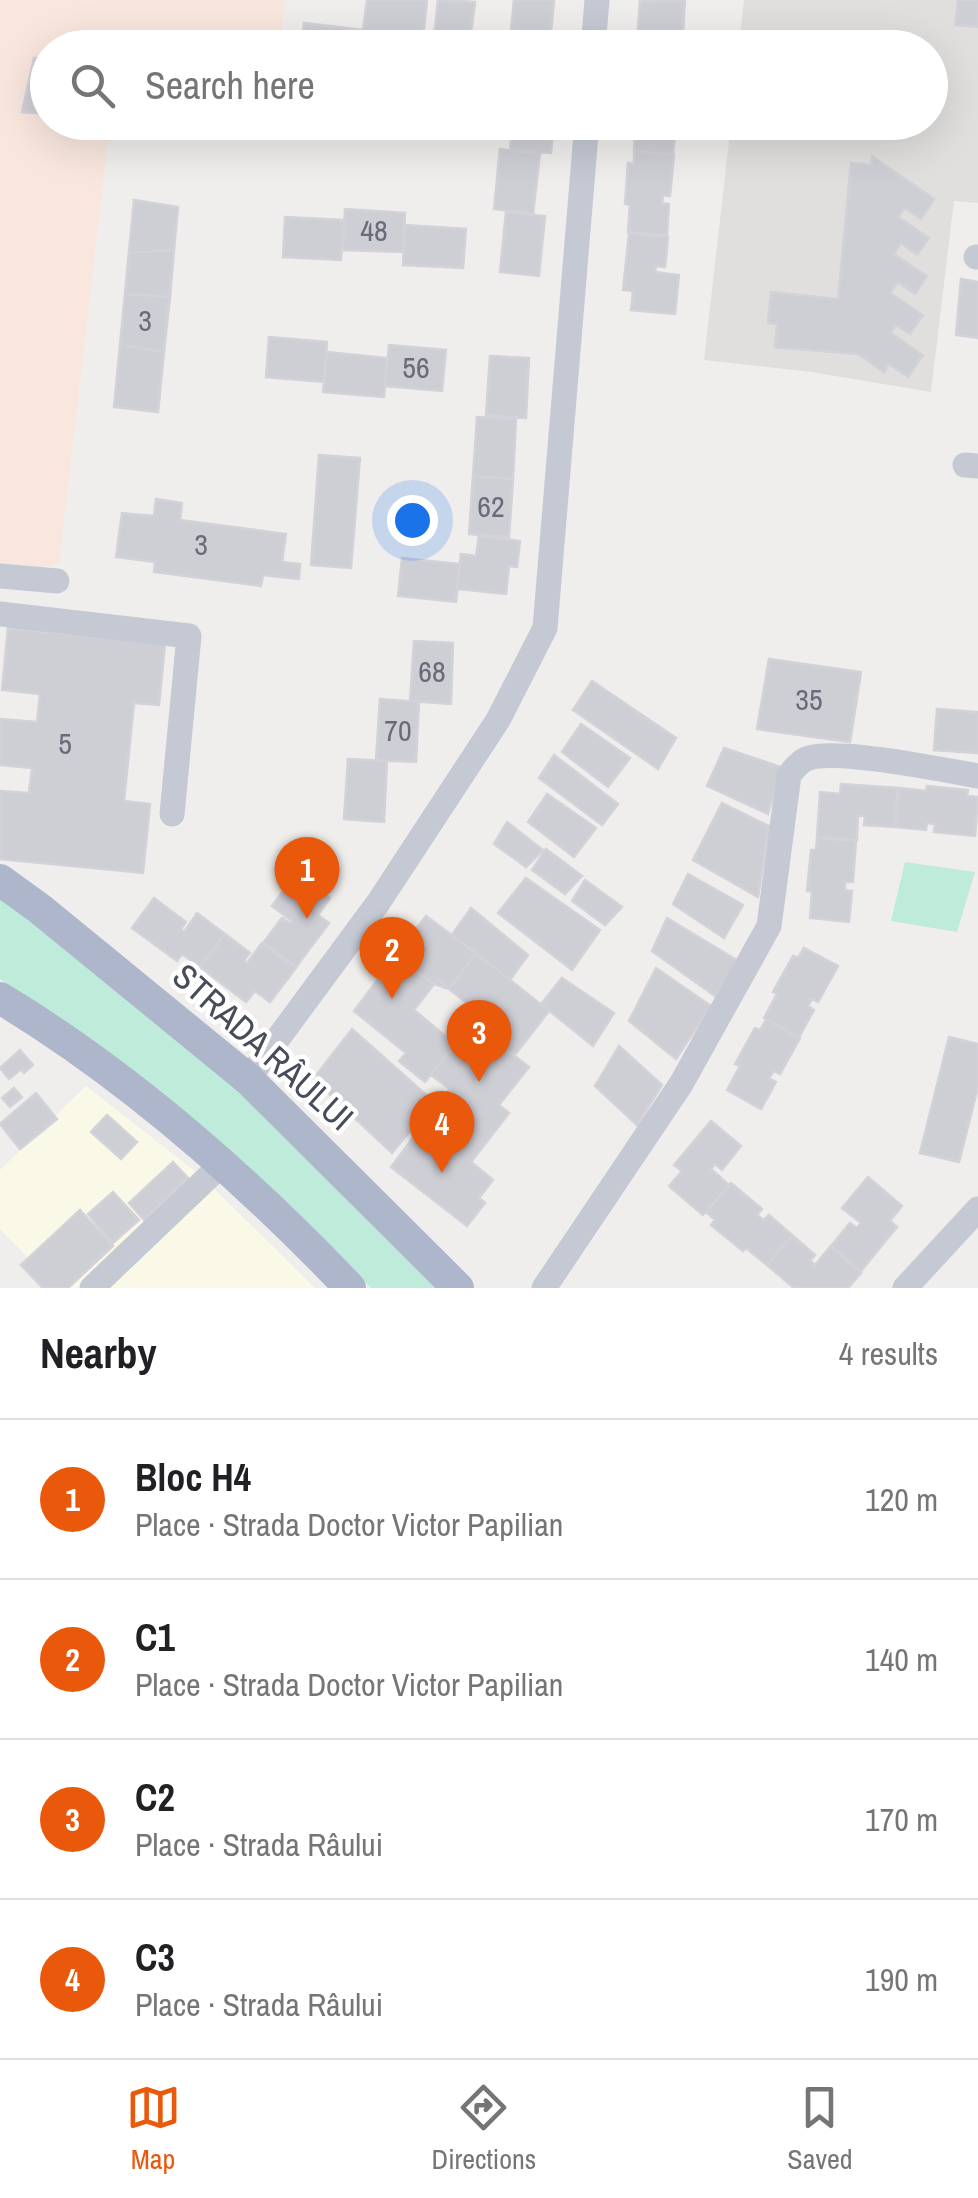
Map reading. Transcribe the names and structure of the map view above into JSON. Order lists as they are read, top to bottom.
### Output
{
  "streets": {
    "main road": ["STRADA RÂULUI"]
  },
  "house_numbers": [
    "48",
    "3",
    "56",
    "62",
    "3",
    "68",
    "35",
    "70",
    "5"
  ],
  "page": {
    "search": "Search here",
    "pins": [
      "1",
      "2",
      "3",
      "4"
    ],
    "heading": ["Nearby", "4 results"],
    "list": [
      {
        "mark": "1",
        "name": "Bloc H4",
        "note": "Place · Strada Doctor Victor Papilian",
        "value": "120 m"
      },
      {
        "mark": "2",
        "name": "C1",
        "note": "Place · Strada Doctor Victor Papilian",
        "value": "140 m"
      },
      {
        "mark": "3",
        "name": "C2",
        "note": "Place · Strada Râului",
        "value": "170 m"
      },
      {
        "mark": "4",
        "name": "C3",
        "note": "Place · Strada Râului",
        "value": "190 m"
      }
    ],
    "nav": ["Map", "Directions", "Saved"]
  }
}
